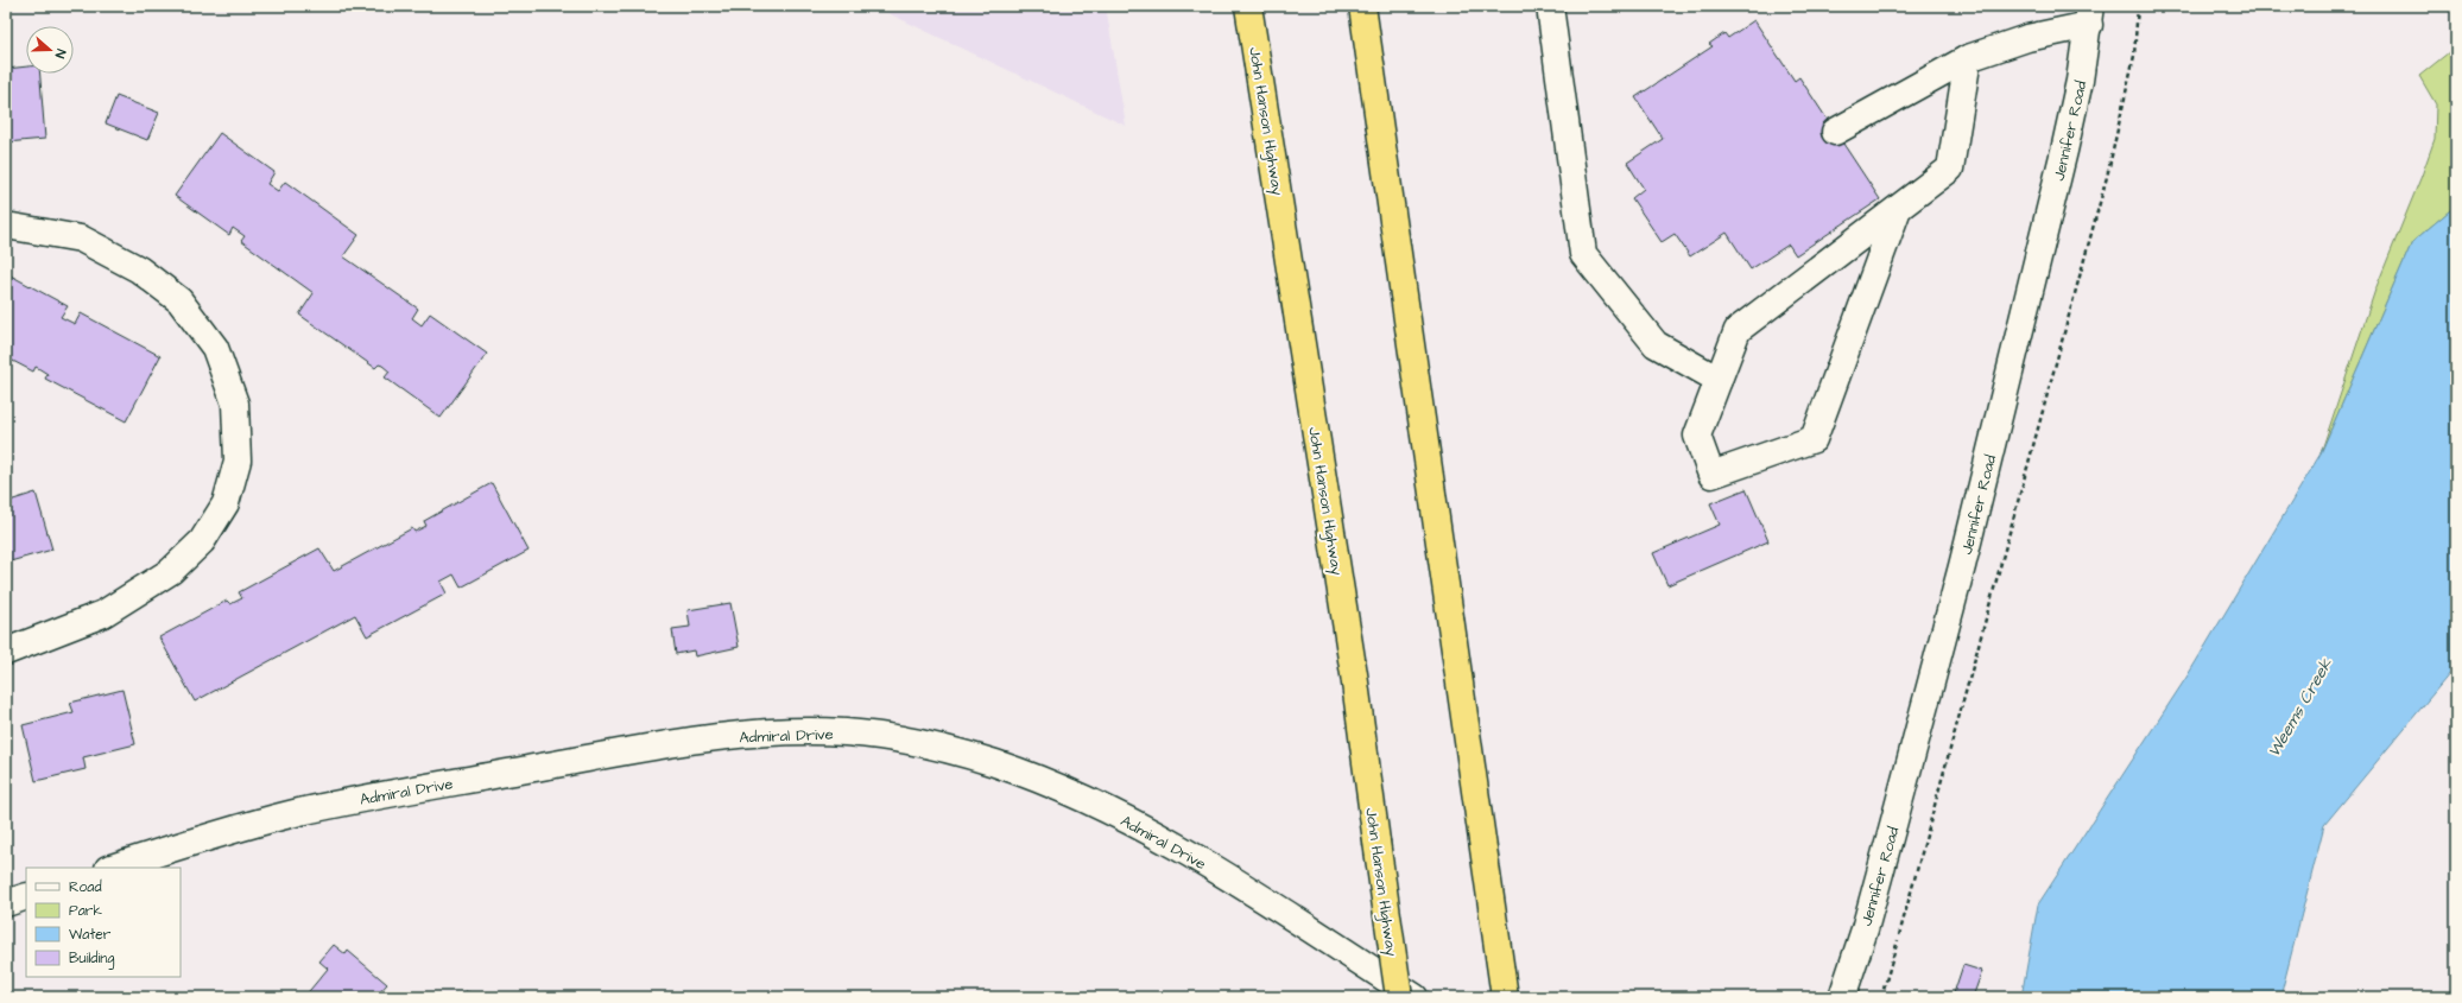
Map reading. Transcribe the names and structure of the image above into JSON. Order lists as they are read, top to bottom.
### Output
{
  "streets": {
    "highway": ["John Hanson Highway"],
    "street": ["Jennifer Road", "Admiral Drive"]
  },
  "water": ["Weems Creek"],
  "legend": [
    "Road",
    "Park",
    "Water",
    "Building"
  ],
  "north": "right"
}
